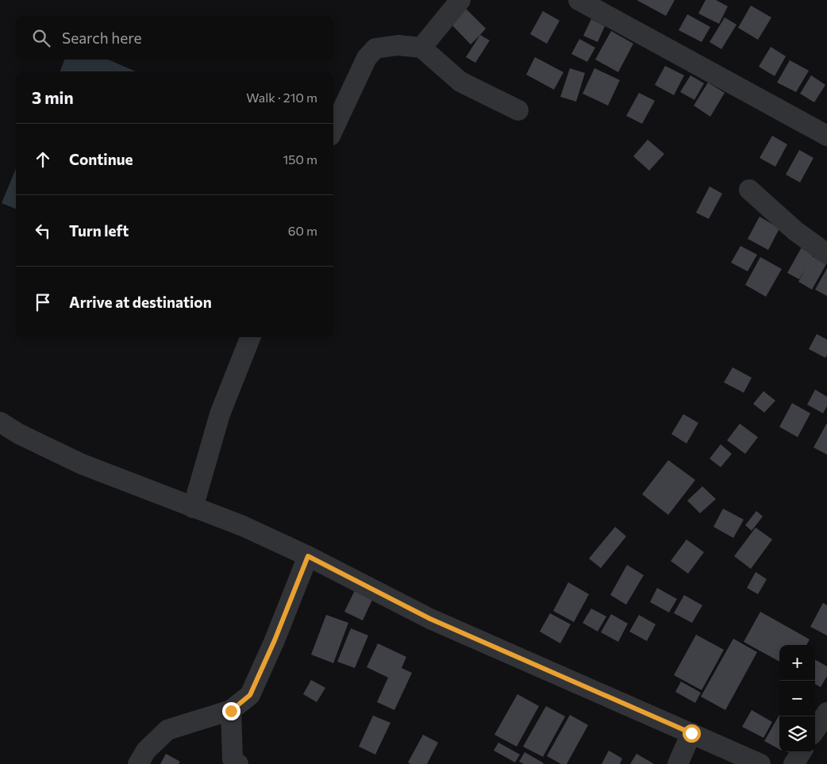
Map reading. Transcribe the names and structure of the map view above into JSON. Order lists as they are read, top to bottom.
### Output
{
  "page": {
    "search": "Search here",
    "heading": ["3 min", "Walk · 210 m"],
    "list": [
      ["Continue", "150 m"],
      ["Turn left", "60 m"],
      "Arrive at destination"
    ],
    "map_buttons": ["+", "−"]
  }
}
